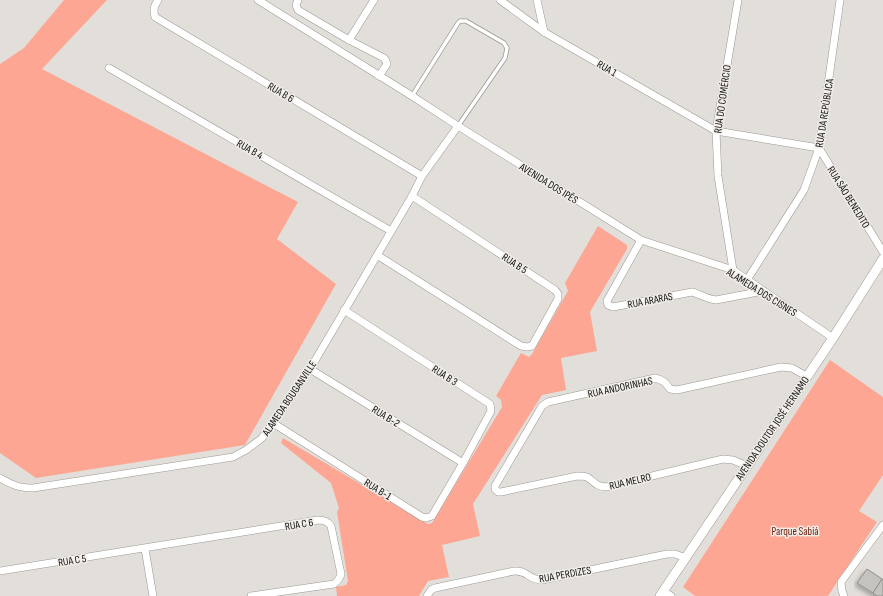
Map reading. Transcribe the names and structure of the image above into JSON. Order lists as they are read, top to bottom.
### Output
{
  "streets": {
    "street": [
      "RUA 1",
      "RUA B 6",
      "RUA DO COMÉRCIO",
      "RUA DA REPÚBLICA",
      "RUA B 4",
      "AVENIDA DOS IPÊS",
      "RUA SÃO BENEDITO",
      "RUA B 5",
      "ALAMEDA DOS CISNES",
      "RUA ARARAS",
      "RUA B 3",
      "RUA ANDORINHAS",
      "ALAMEDA BOUGANVILLE",
      "RUA B-2",
      "AVENIDA DOUTOR JOSÉ HERNAMO",
      "RUA MELRO",
      "RUA B-1",
      "RUA C 6",
      "RUA C 5",
      "RUA PERDIZES"
    ]
  },
  "crossings": [
    ["RUA 1", "RUA DO COMÉRCIO"],
    ["RUA B 6", "ALAMEDA BOUGANVILLE"],
    ["RUA DO COMÉRCIO", "ALAMEDA DOS CISNES"],
    ["RUA DA REPÚBLICA", "RUA SÃO BENEDITO"],
    ["RUA DA REPÚBLICA", "ALAMEDA DOS CISNES"],
    ["RUA B 4", "ALAMEDA BOUGANVILLE"],
    ["AVENIDA DOS IPÊS", "ALAMEDA DOS CISNES"],
    ["AVENIDA DOS IPÊS", "RUA ARARAS"],
    ["AVENIDA DOS IPÊS", "ALAMEDA BOUGANVILLE"],
    ["RUA B 5", "ALAMEDA BOUGANVILLE"],
    ["ALAMEDA DOS CISNES", "RUA ARARAS"],
    ["ALAMEDA DOS CISNES", "AVENIDA DOUTOR JOSÉ HERNAMO"],
    ["RUA B 3", "ALAMEDA BOUGANVILLE"],
    ["RUA B 3", "RUA B-2"],
    ["RUA B 3", "RUA B-1"],
    ["RUA ANDORINHAS", "AVENIDA DOUTOR JOSÉ HERNAMO"],
    ["RUA ANDORINHAS", "RUA MELRO"],
    ["ALAMEDA BOUGANVILLE", "RUA B-2"],
    ["ALAMEDA BOUGANVILLE", "RUA B-1"],
    ["RUA B-2", "RUA B-1"],
    ["AVENIDA DOUTOR JOSÉ HERNAMO", "RUA MELRO"],
    ["AVENIDA DOUTOR JOSÉ HERNAMO", "RUA PERDIZES"],
    ["RUA C 6", "RUA C 5"]
  ],
  "parks": ["Parque Sabiá"]
}
